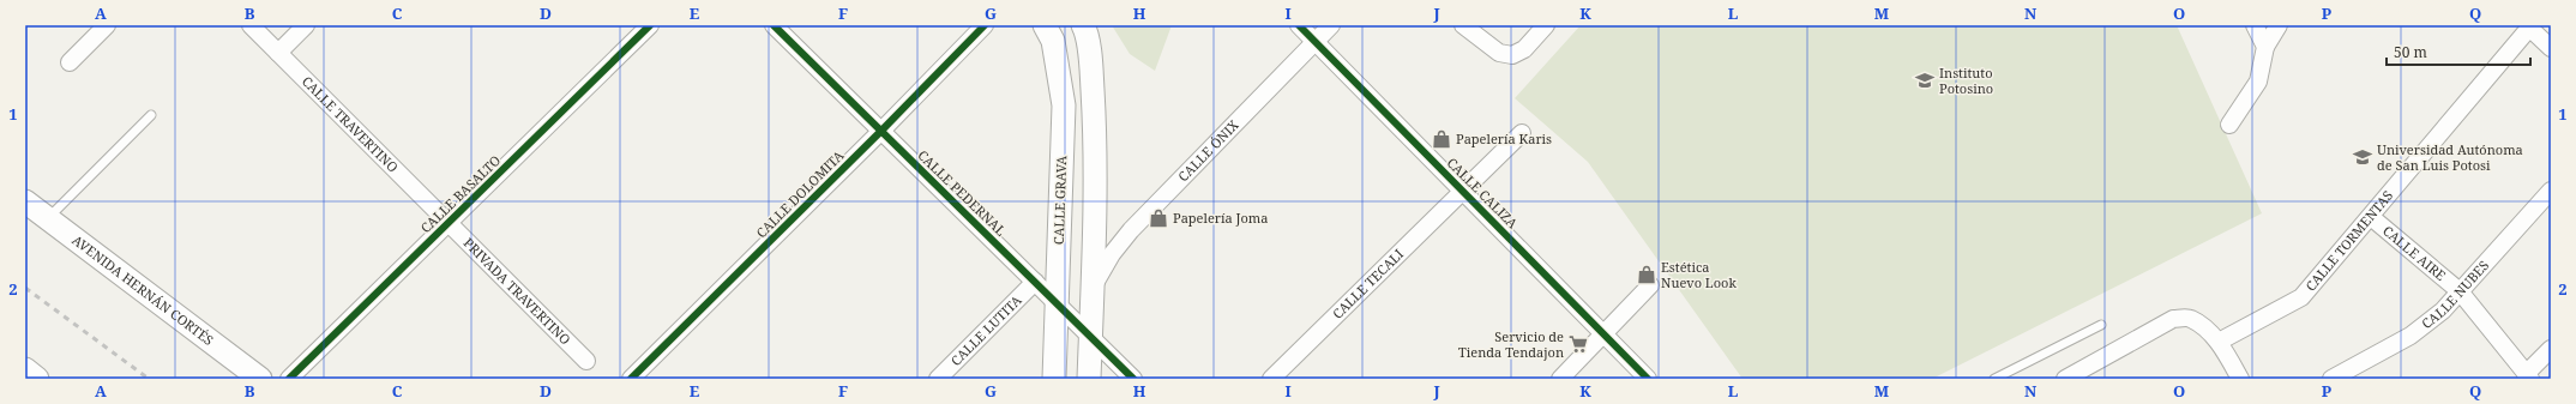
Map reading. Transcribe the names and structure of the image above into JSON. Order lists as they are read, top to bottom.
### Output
{
  "streets": {
    "main road": ["CALLE GRAVA", "AVENIDA HERNÁN CORTÉS"],
    "street": [
      "CALLE TRAVERTINO",
      "CALLE ÓNIX",
      "CALLE PEDERNAL",
      "CALLE CALIZA",
      "CALLE BASALTO",
      "CALLE DOLOMITA",
      "CALLE TORMENTAS",
      "CALLE AIRE",
      "CALLE TECALI",
      "PRIVADA TRAVERTINO",
      "CALLE NUBES",
      "CALLE LUTITA"
    ]
  },
  "crossings": [
    ["CALLE TRAVERTINO", "CALLE BASALTO"],
    ["CALLE TRAVERTINO", "PRIVADA TRAVERTINO"],
    ["CALLE ÓNIX", "CALLE CALIZA"],
    ["CALLE PEDERNAL", "CALLE DOLOMITA"],
    ["CALLE PEDERNAL", "CALLE GRAVA"],
    ["CALLE PEDERNAL", "CALLE LUTITA"],
    ["CALLE CALIZA", "CALLE TECALI"],
    ["CALLE BASALTO", "PRIVADA TRAVERTINO"],
    ["CALLE TORMENTAS", "CALLE AIRE"],
    ["CALLE AIRE", "CALLE NUBES"]
  ],
  "places": {
    "school or university": ["Instituto Potosino", "Universidad Autónoma de San Luis Potosi"],
    "shop": ["Papelería Karis", "Papelería Joma", "Estética Nuevo Look"],
    "supermarket": ["Servicio de Tienda Tendajon"]
  },
  "scale_bar": "50 m",
  "grid": {
    "columns": [
      "A",
      "B",
      "C",
      "D",
      "E",
      "F",
      "G",
      "H",
      "I",
      "J",
      "K",
      "L",
      "M",
      "N",
      "O",
      "P",
      "Q"
    ],
    "rows": ["1", "2"]
  }
}
